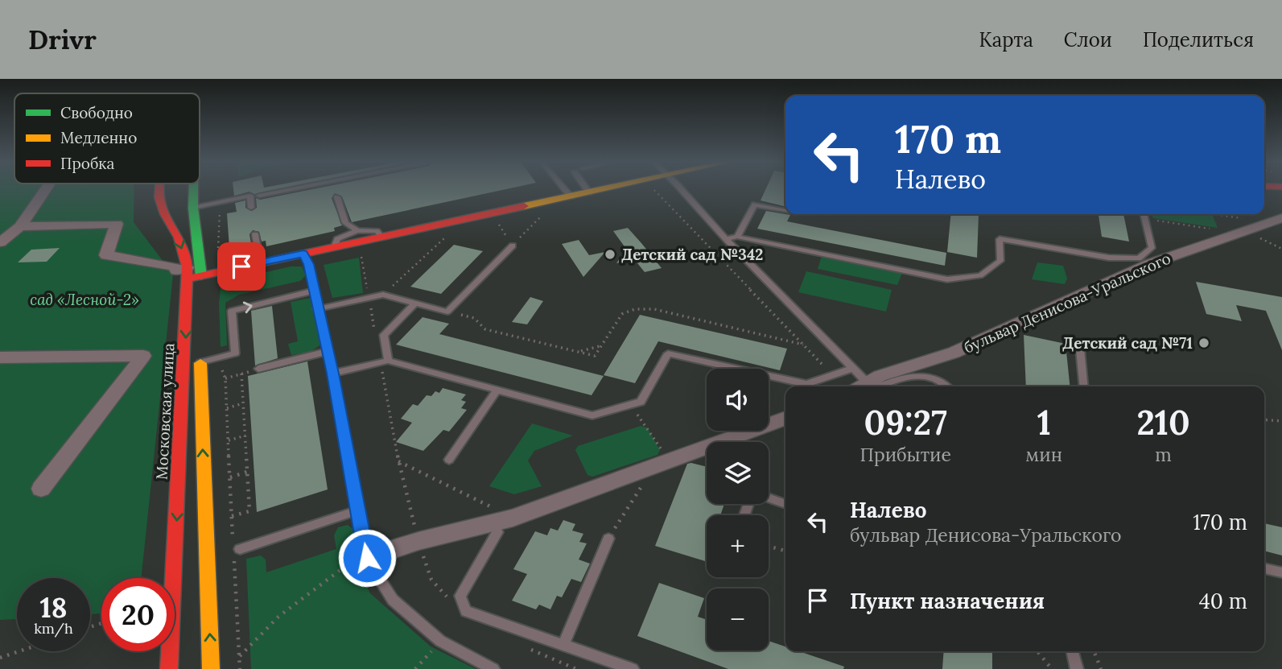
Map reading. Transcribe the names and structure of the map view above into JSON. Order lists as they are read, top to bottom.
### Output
{
  "streets": {
    "main road": ["Московская улица"],
    "street": ["бульвар Денисова-Уральского"]
  },
  "parks": ["сад «Лесной-2»"],
  "places": ["Детский сад №342", "Детский сад №71"],
  "legend": ["Свободно", "Медленно", "Пробка"],
  "page": {
    "header": "Drivr",
    "nav": ["Карта", "Слои", "Поделиться"],
    "turn": ["170 m", "Налево"],
    "map_buttons": ["+", "−"],
    "eta": [
      "09:27",
      "Прибытие",
      "1",
      "мин",
      "210",
      "m"
    ],
    "list": [
      {
        "name": "Налево",
        "note": "бульвар Денисова-Уральского",
        "value": "170 m"
      },
      {
        "name": "Пункт назначения",
        "value": "40 m"
      }
    ],
    "speed": "18 km/h",
    "limit": "20"
  }
}
